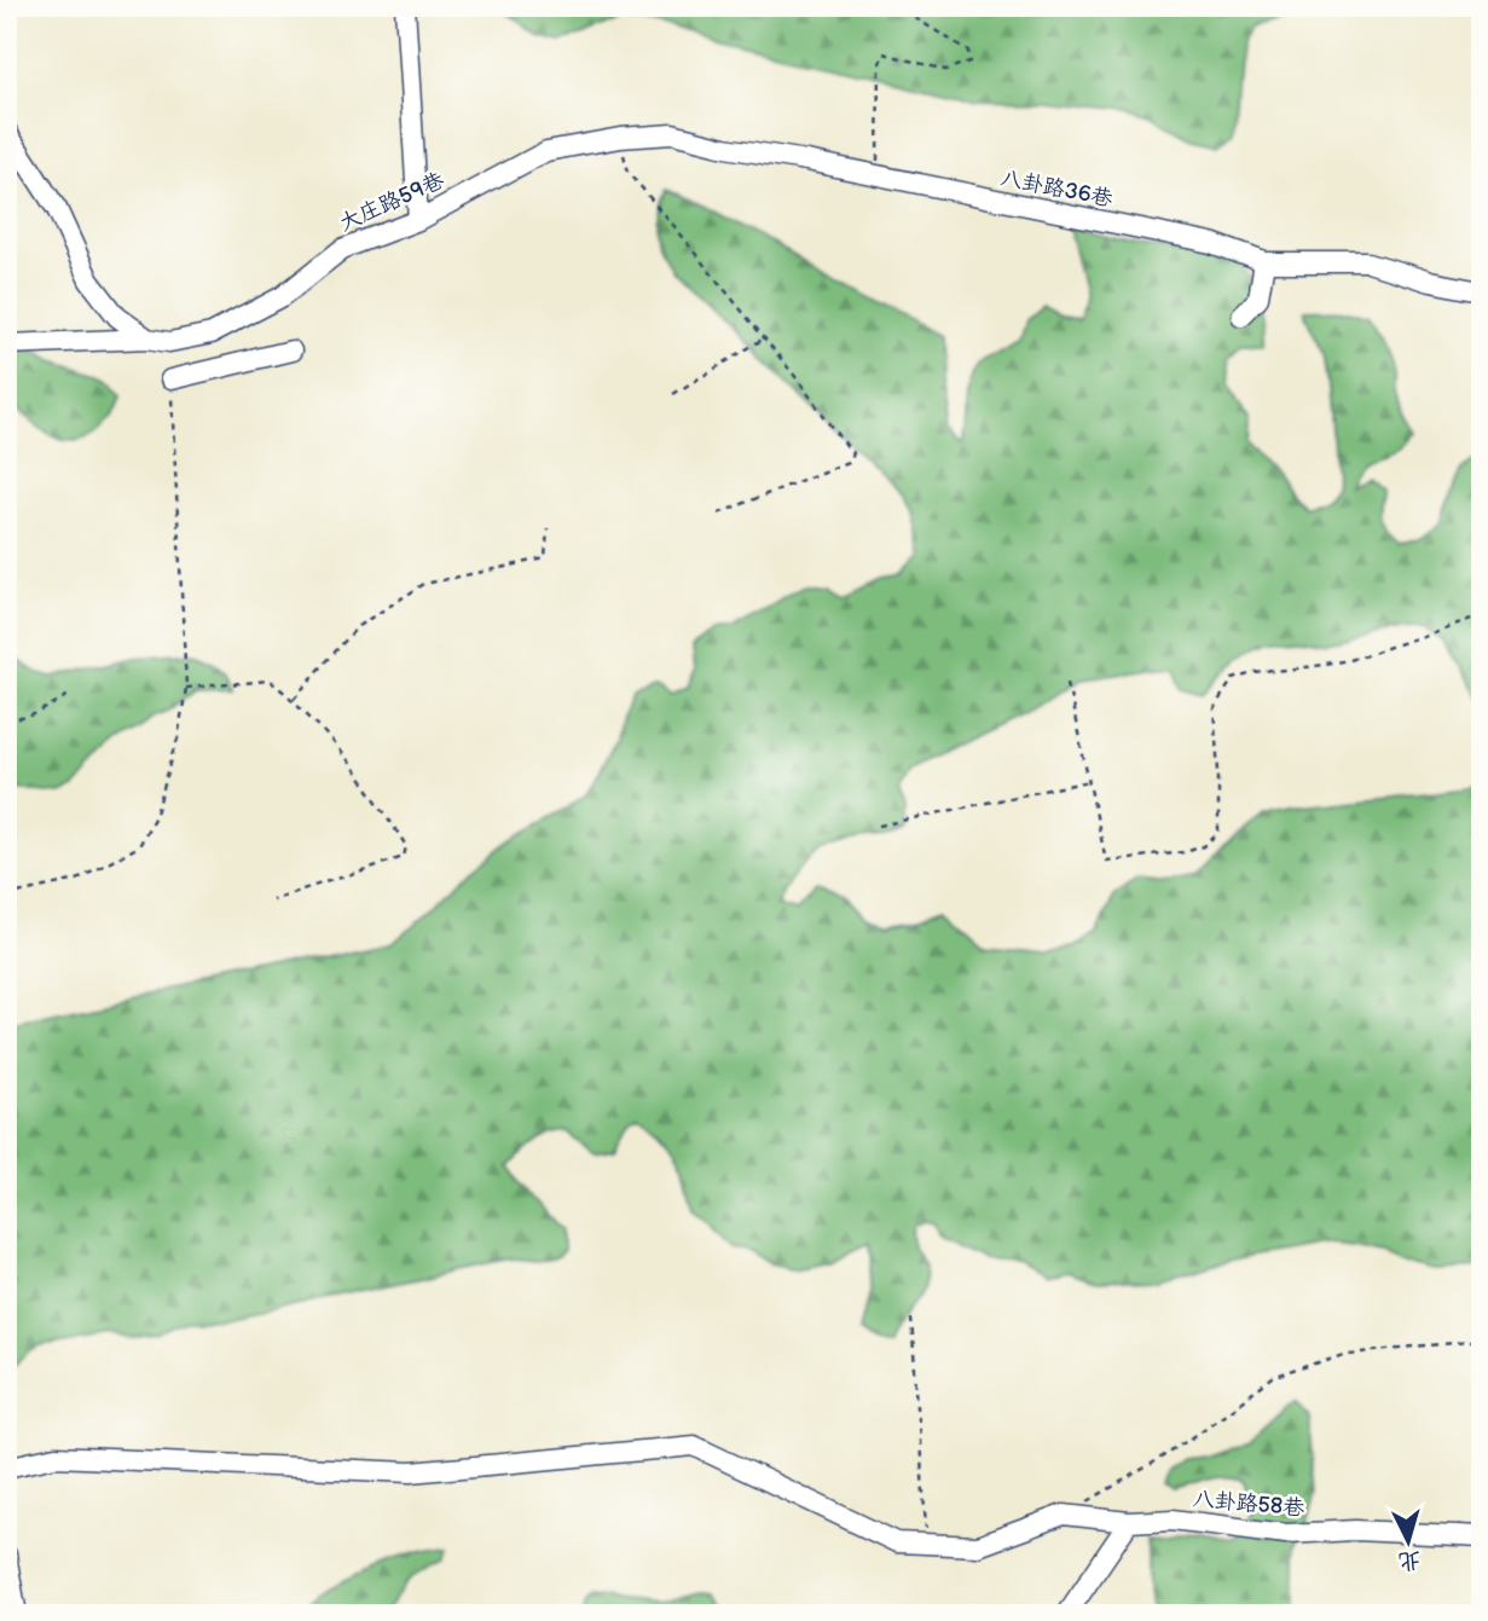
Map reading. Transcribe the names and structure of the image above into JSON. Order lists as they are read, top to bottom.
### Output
{
  "streets": {
    "street": ["八卦路36巷", "大庄路59巷", "八卦路58巷"]
  },
  "crossings": [
    ["八卦路36巷", "大庄路59巷"]
  ],
  "north": "bottom"
}
